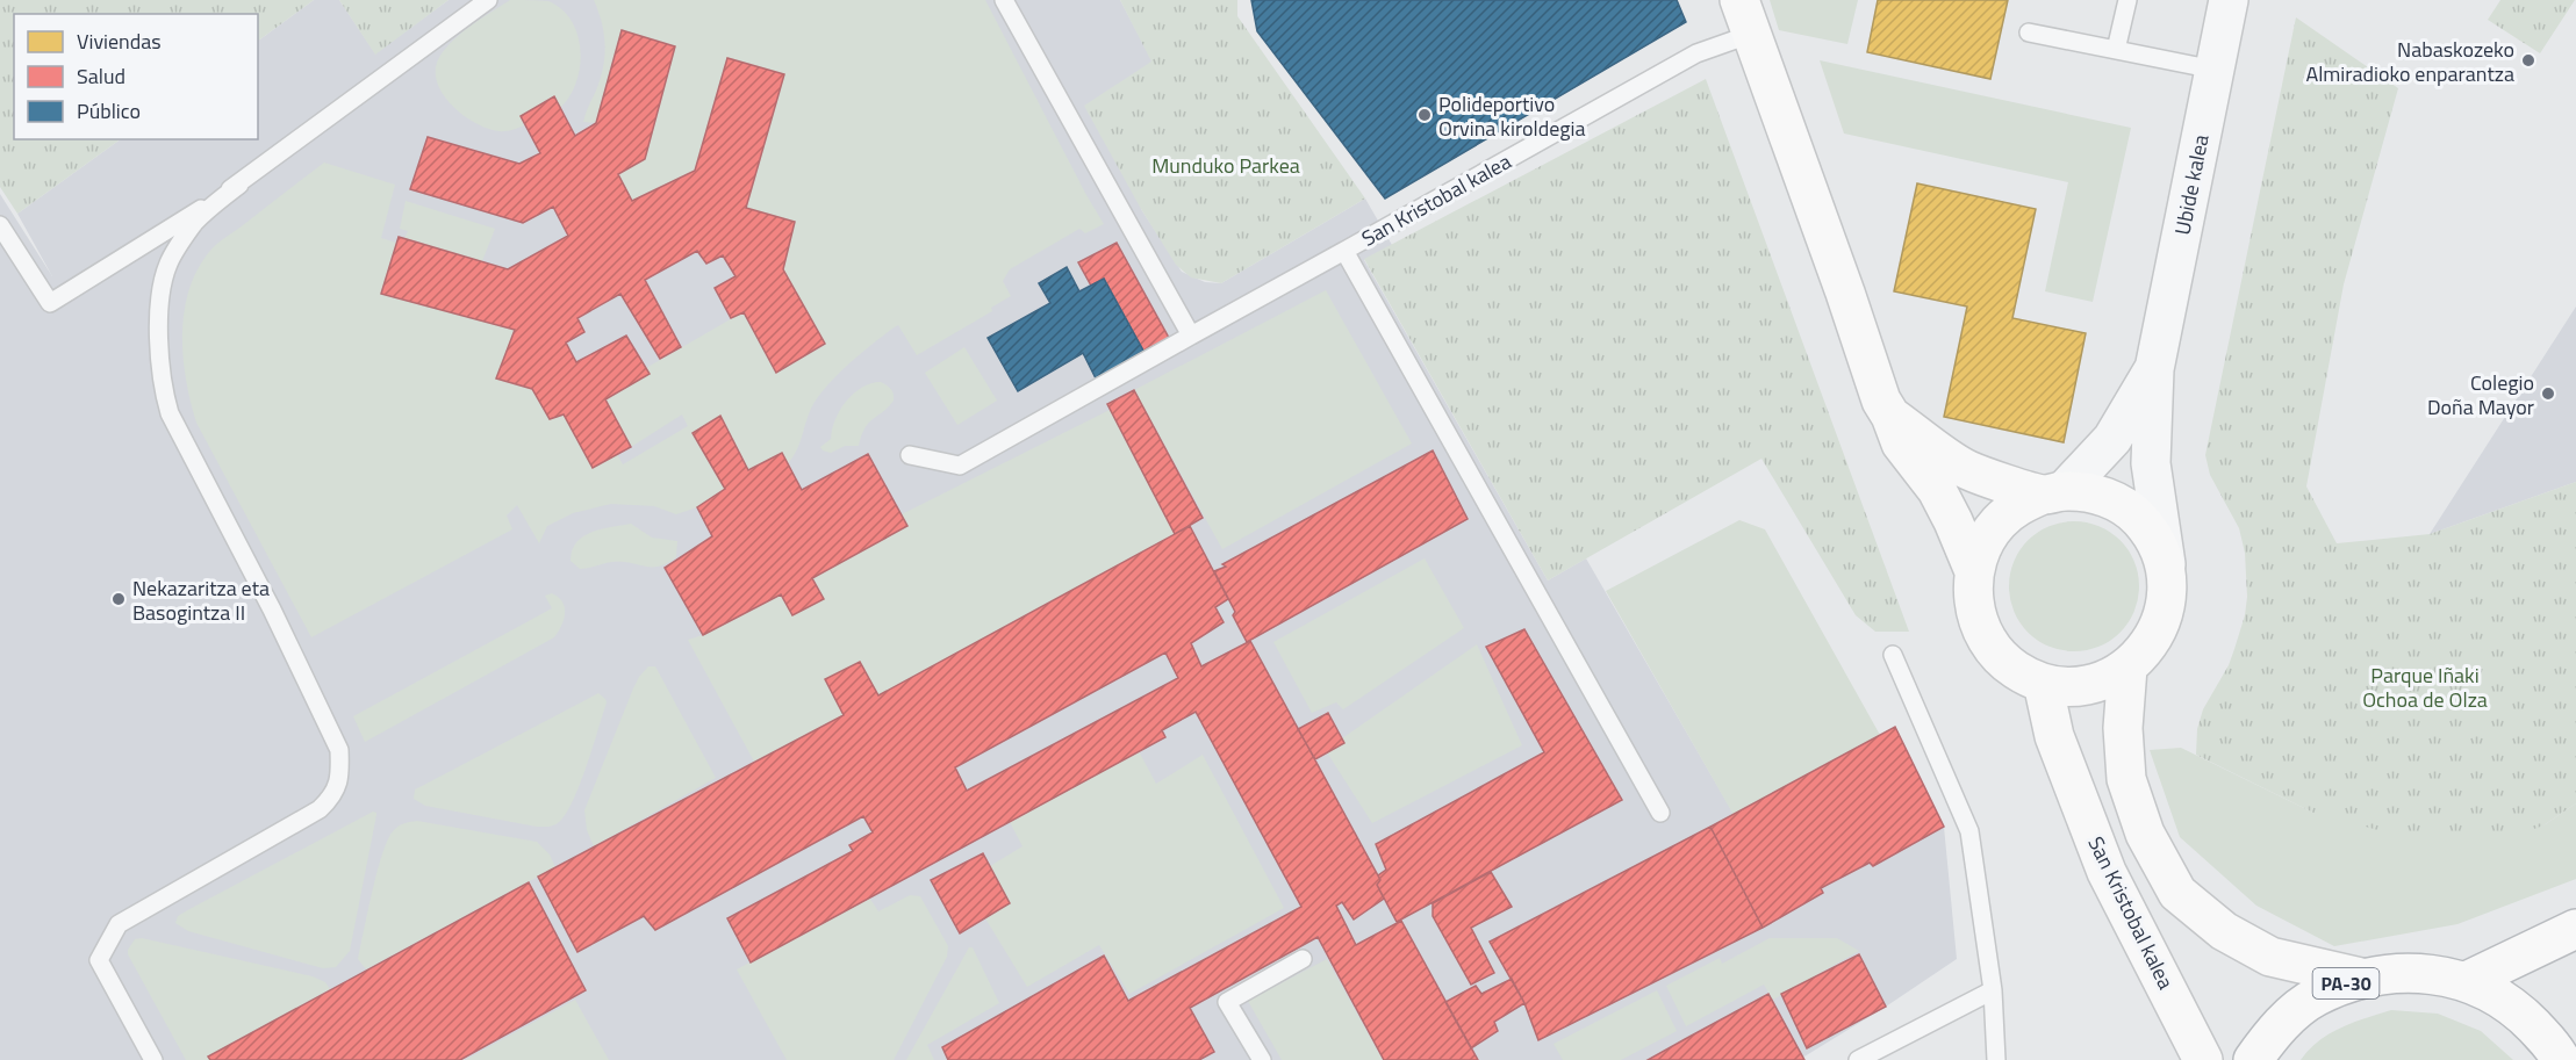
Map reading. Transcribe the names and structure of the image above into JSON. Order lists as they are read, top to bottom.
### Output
{
  "streets": {
    "main road": ["San Kristobal kalea", "PA-30"],
    "street": ["Ubide kalea"]
  },
  "crossings": [
    ["Ubide kalea", "San Kristobal kalea"]
  ],
  "parks": ["Munduko Parkea", "Parque Iñaki Ochoa de Olza"],
  "places": [
    "Nabaskozeko Almiradioko enparantza",
    "Polideportivo Orvina kiroldegia",
    "Colegio Doña Mayor",
    "Nekazaritza eta Basogintza II"
  ],
  "legend": ["Viviendas", "Salud", "Público"]
}
